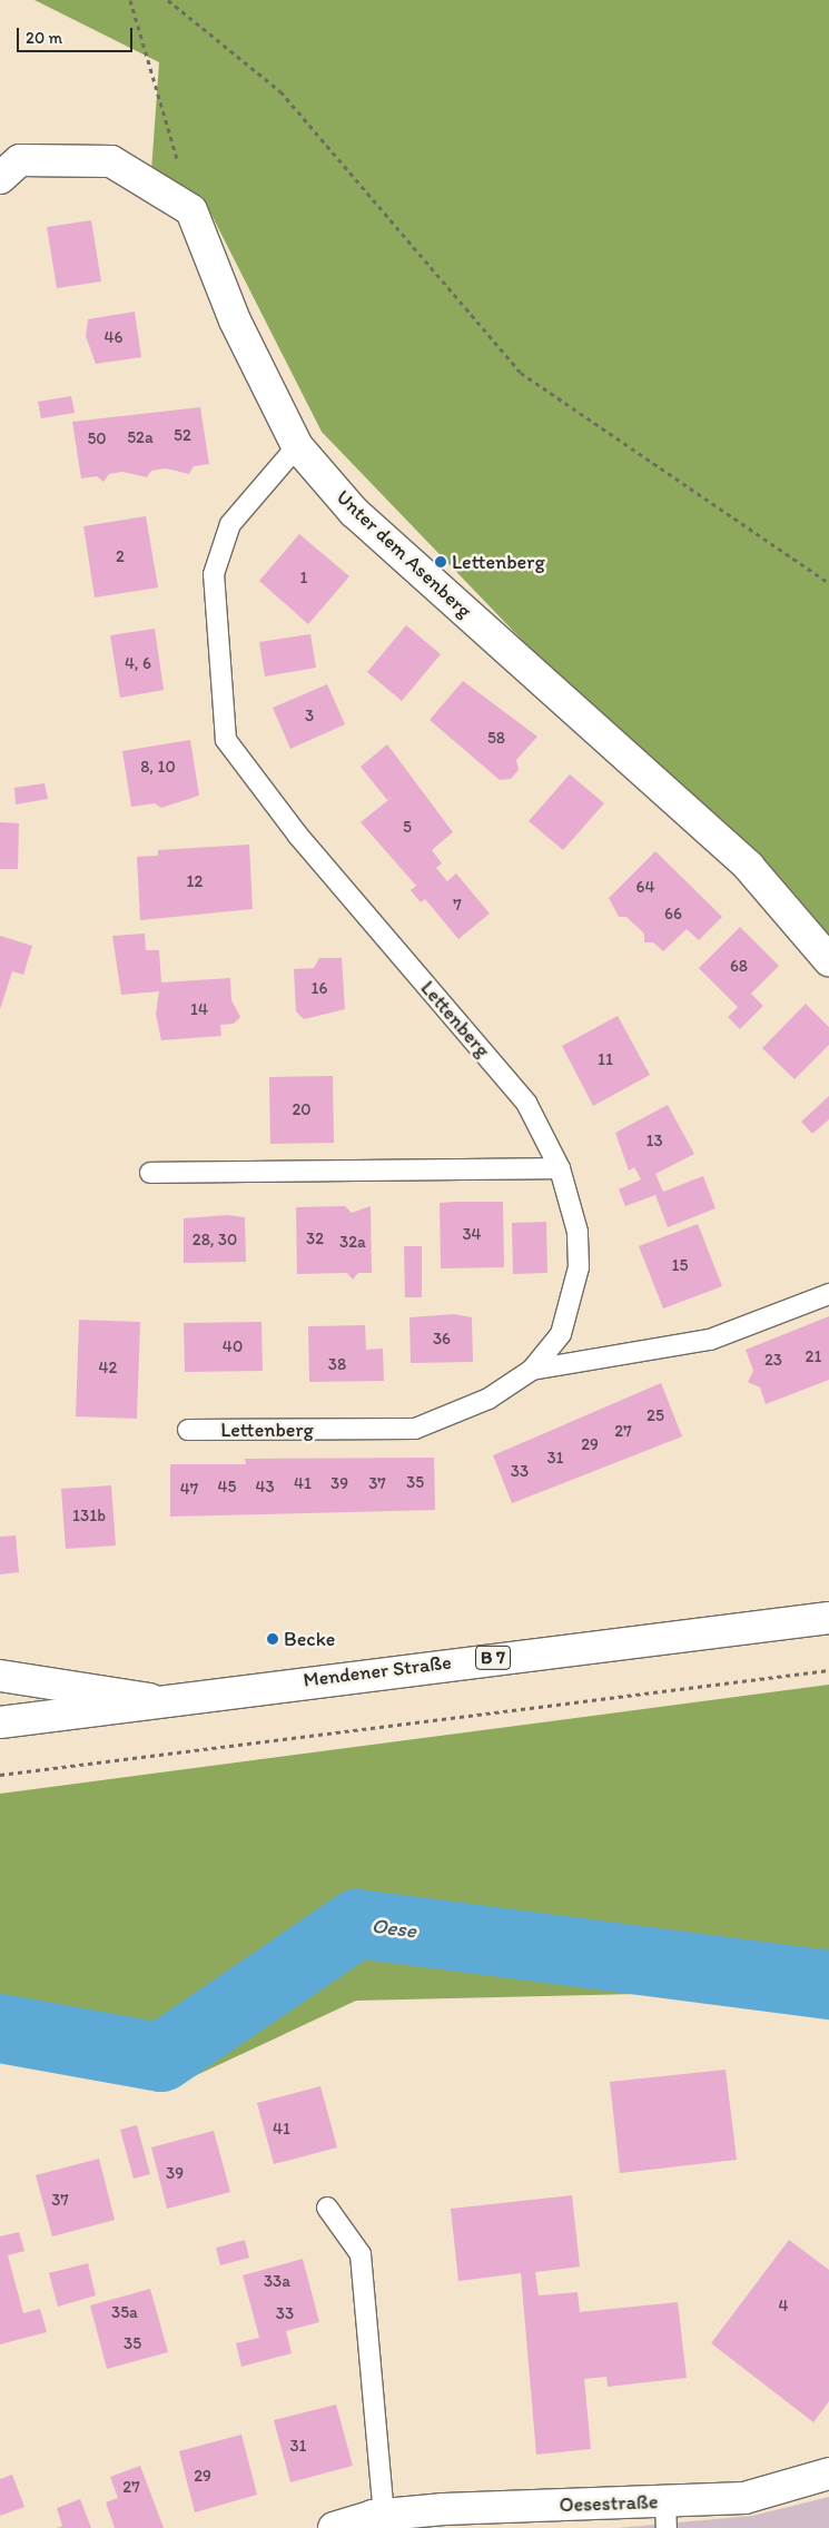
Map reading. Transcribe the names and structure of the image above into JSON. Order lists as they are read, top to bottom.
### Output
{
  "streets": {
    "street": [
      "Unter dem Asenberg",
      "B 7",
      "Mendener Straße",
      "Oesestraße"
    ],
    "lane": ["Lettenberg"]
  },
  "crossings": [
    ["Unter dem Asenberg", "Lettenberg"]
  ],
  "water": ["Oese"],
  "places": ["Lettenberg", "Becke"],
  "house_numbers": [
    "46",
    "52",
    "52a",
    "50",
    "2",
    "1",
    "4, 6",
    "3",
    "58",
    "8, 10",
    "5",
    "12",
    "64",
    "7",
    "66",
    "68",
    "16",
    "14",
    "11",
    "20",
    "13",
    "34",
    "32",
    "28, 30",
    "32a",
    "15",
    "36",
    "40",
    "21",
    "23",
    "38",
    "42",
    "25",
    "27",
    "29",
    "31",
    "33",
    "35",
    "41",
    "39",
    "37",
    "45",
    "43",
    "47",
    "131b",
    "41",
    "39",
    "37",
    "33a",
    "4",
    "35a",
    "33",
    "35",
    "31",
    "29",
    "27"
  ],
  "scale_bar": "20 m"
}
